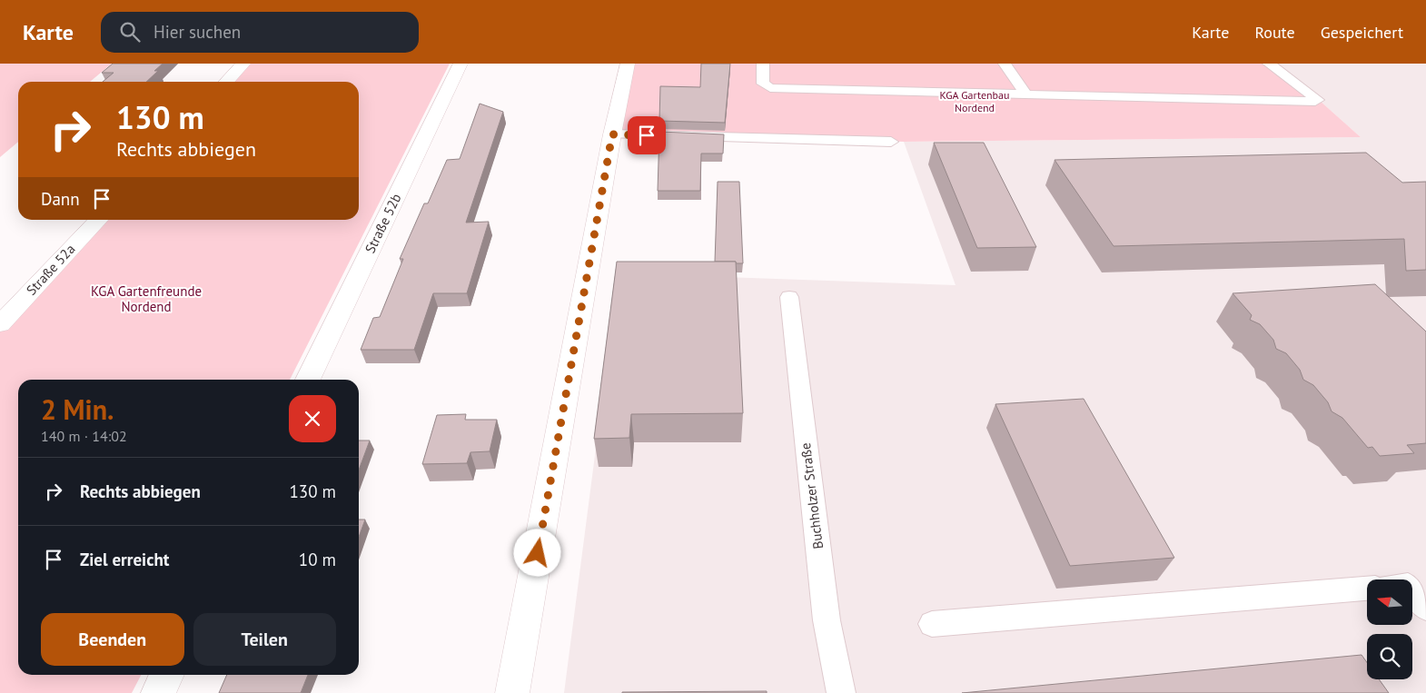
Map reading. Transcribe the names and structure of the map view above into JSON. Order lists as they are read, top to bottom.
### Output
{
  "streets": {
    "street": ["Straße 52b", "Straße 52a"],
    "lane": ["Buchholzer Straße"]
  },
  "parks": ["KGA Gartenbau Nordend", "KGA Gartenfreunde Nordend"],
  "north": "left",
  "page": {
    "header": "Karte",
    "search": "Hier suchen",
    "nav": ["Karte", "Route", "Gespeichert"],
    "turn": ["130 m", "Rechts abbiegen"],
    "then": "Dann",
    "heading": ["2 Min.", "140 m · 14:02"],
    "list": [
      {
        "name": "Rechts abbiegen",
        "value": "130 m"
      },
      {
        "name": "Ziel erreicht",
        "value": "10 m"
      }
    ],
    "buttons": ["Beenden", "Teilen"]
  }
}
